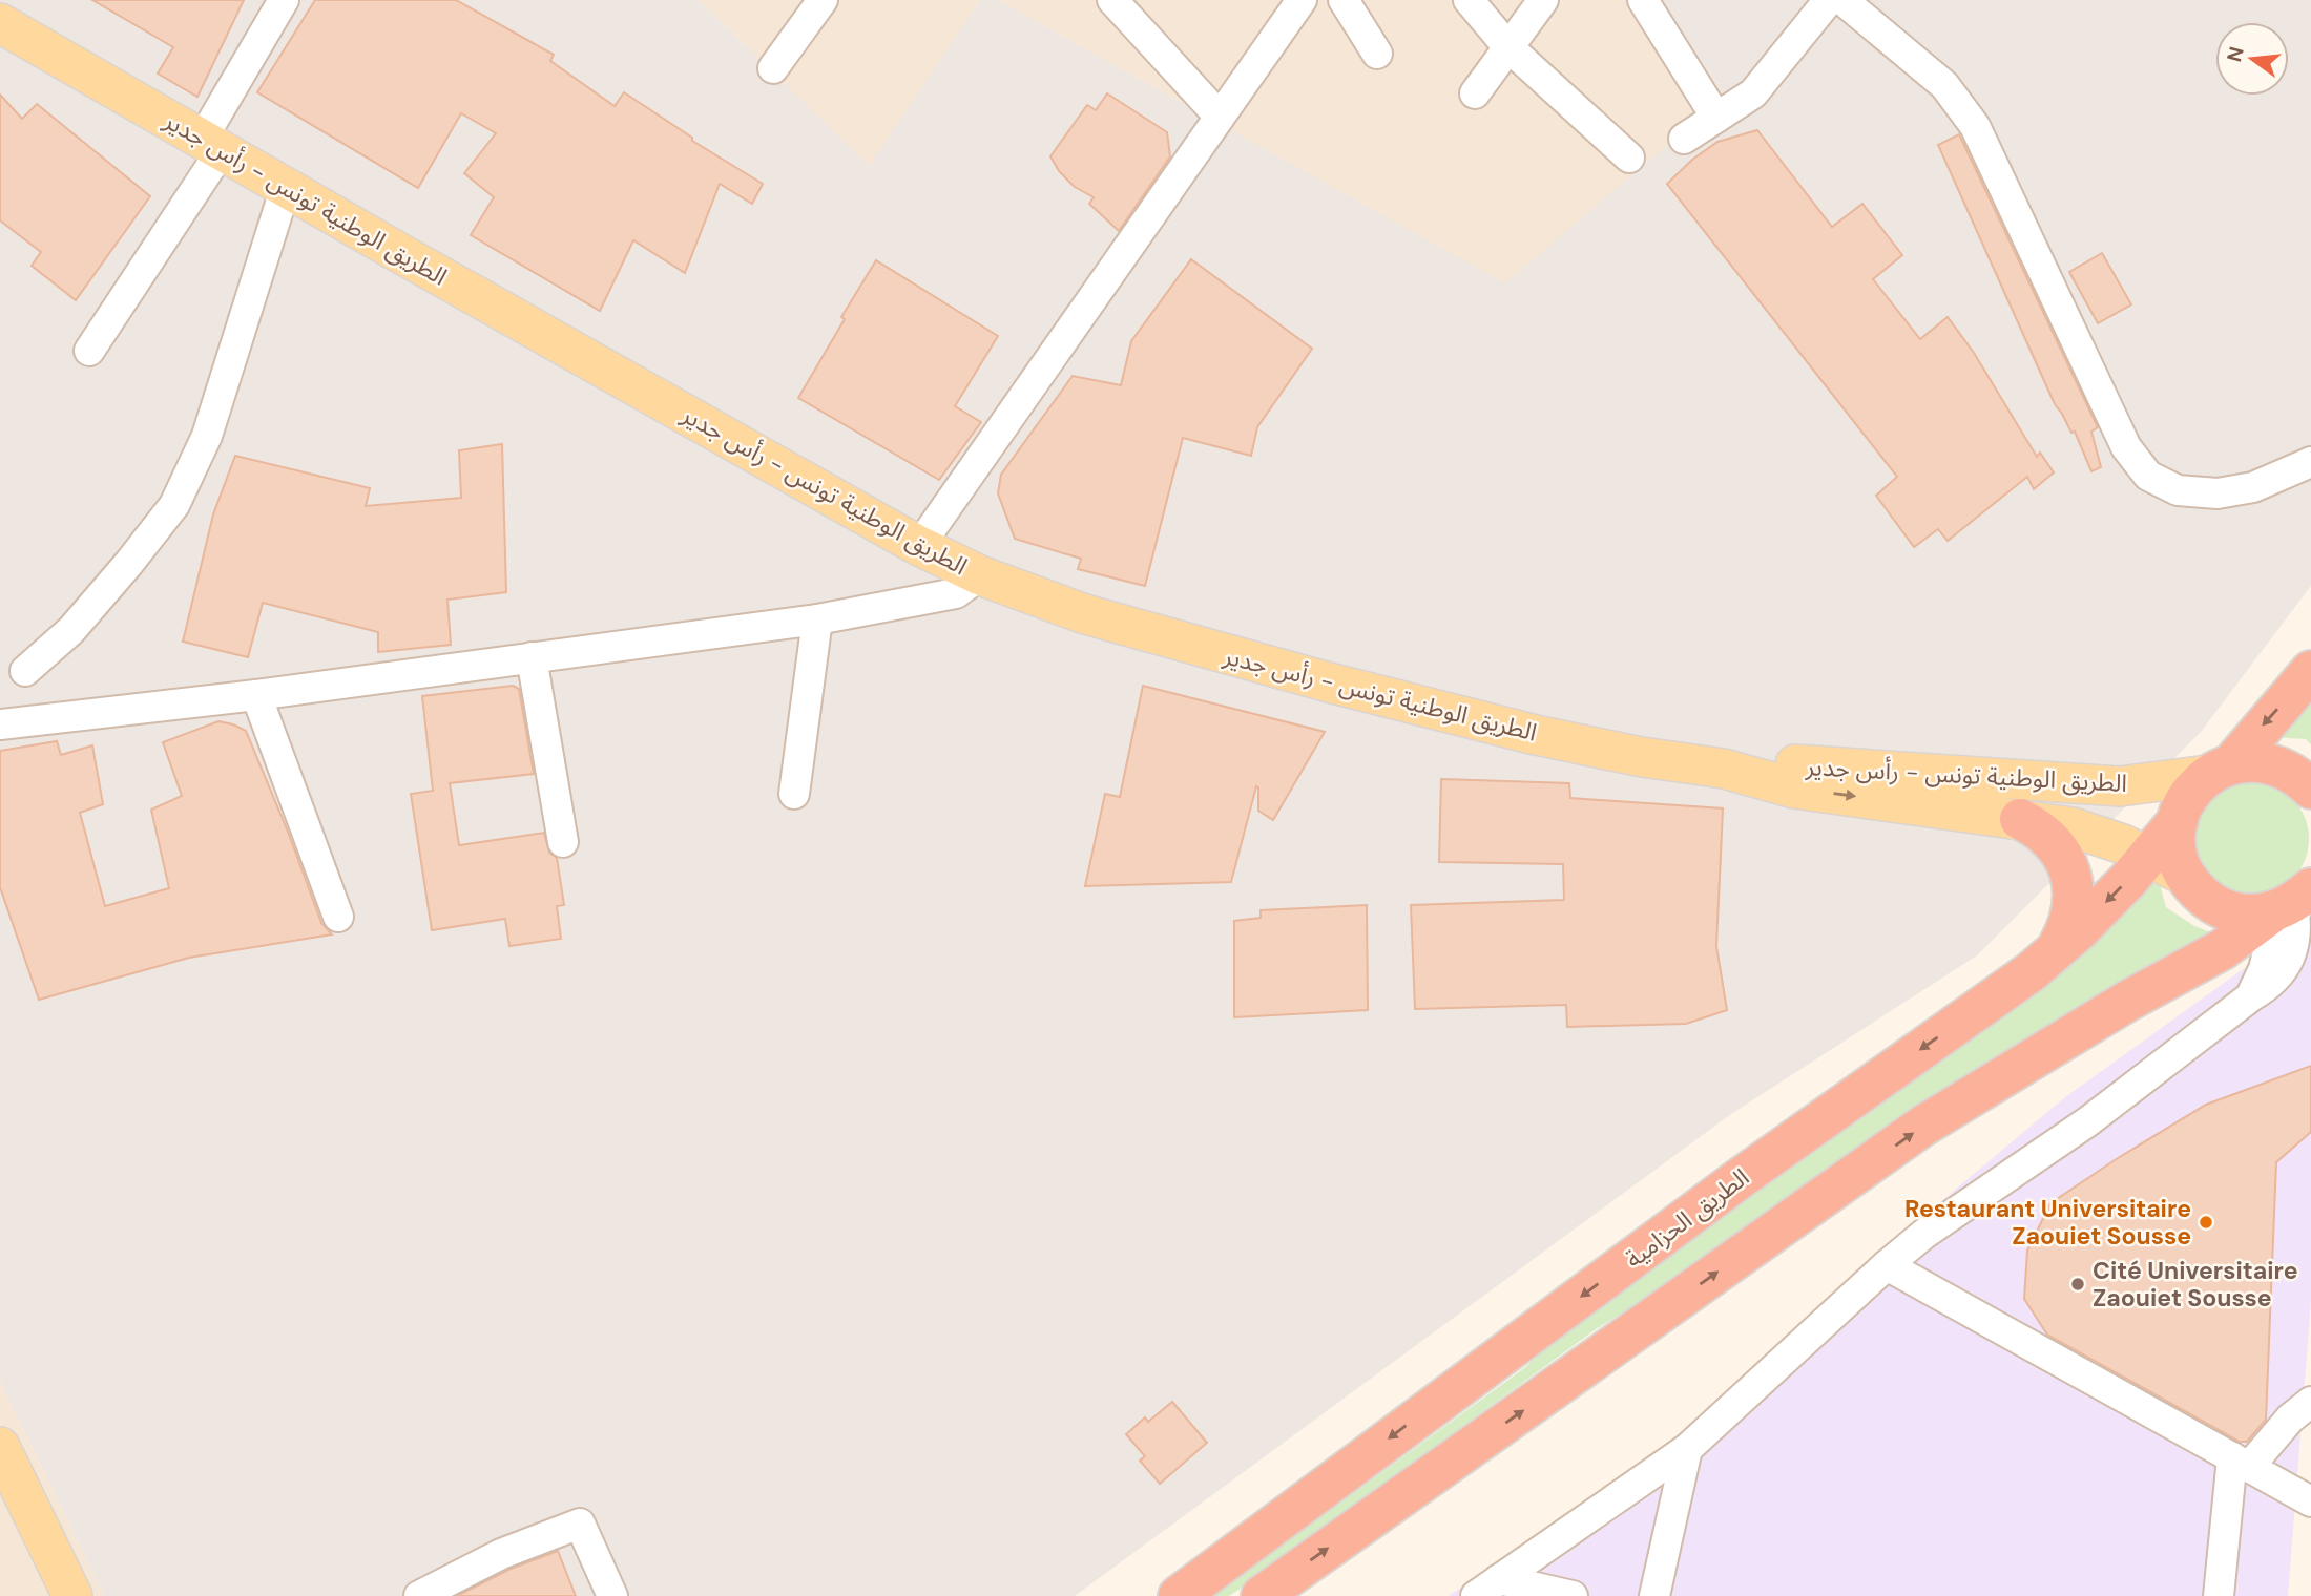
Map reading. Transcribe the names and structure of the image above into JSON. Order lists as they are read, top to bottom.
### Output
{
  "streets": {
    "highway": ["الطريق الحزامية"],
    "main road": ["الطريق الوطنية تونس - رأس جدير"]
  },
  "crossings": [
    ["الطريق الوطنية تونس - رأس جدير", "الطريق الحزامية"]
  ],
  "places": ["Restaurant Universitaire Zaouiet Sousse", "Cité Universitaire Zaouiet Sousse"],
  "north": "left"
}
